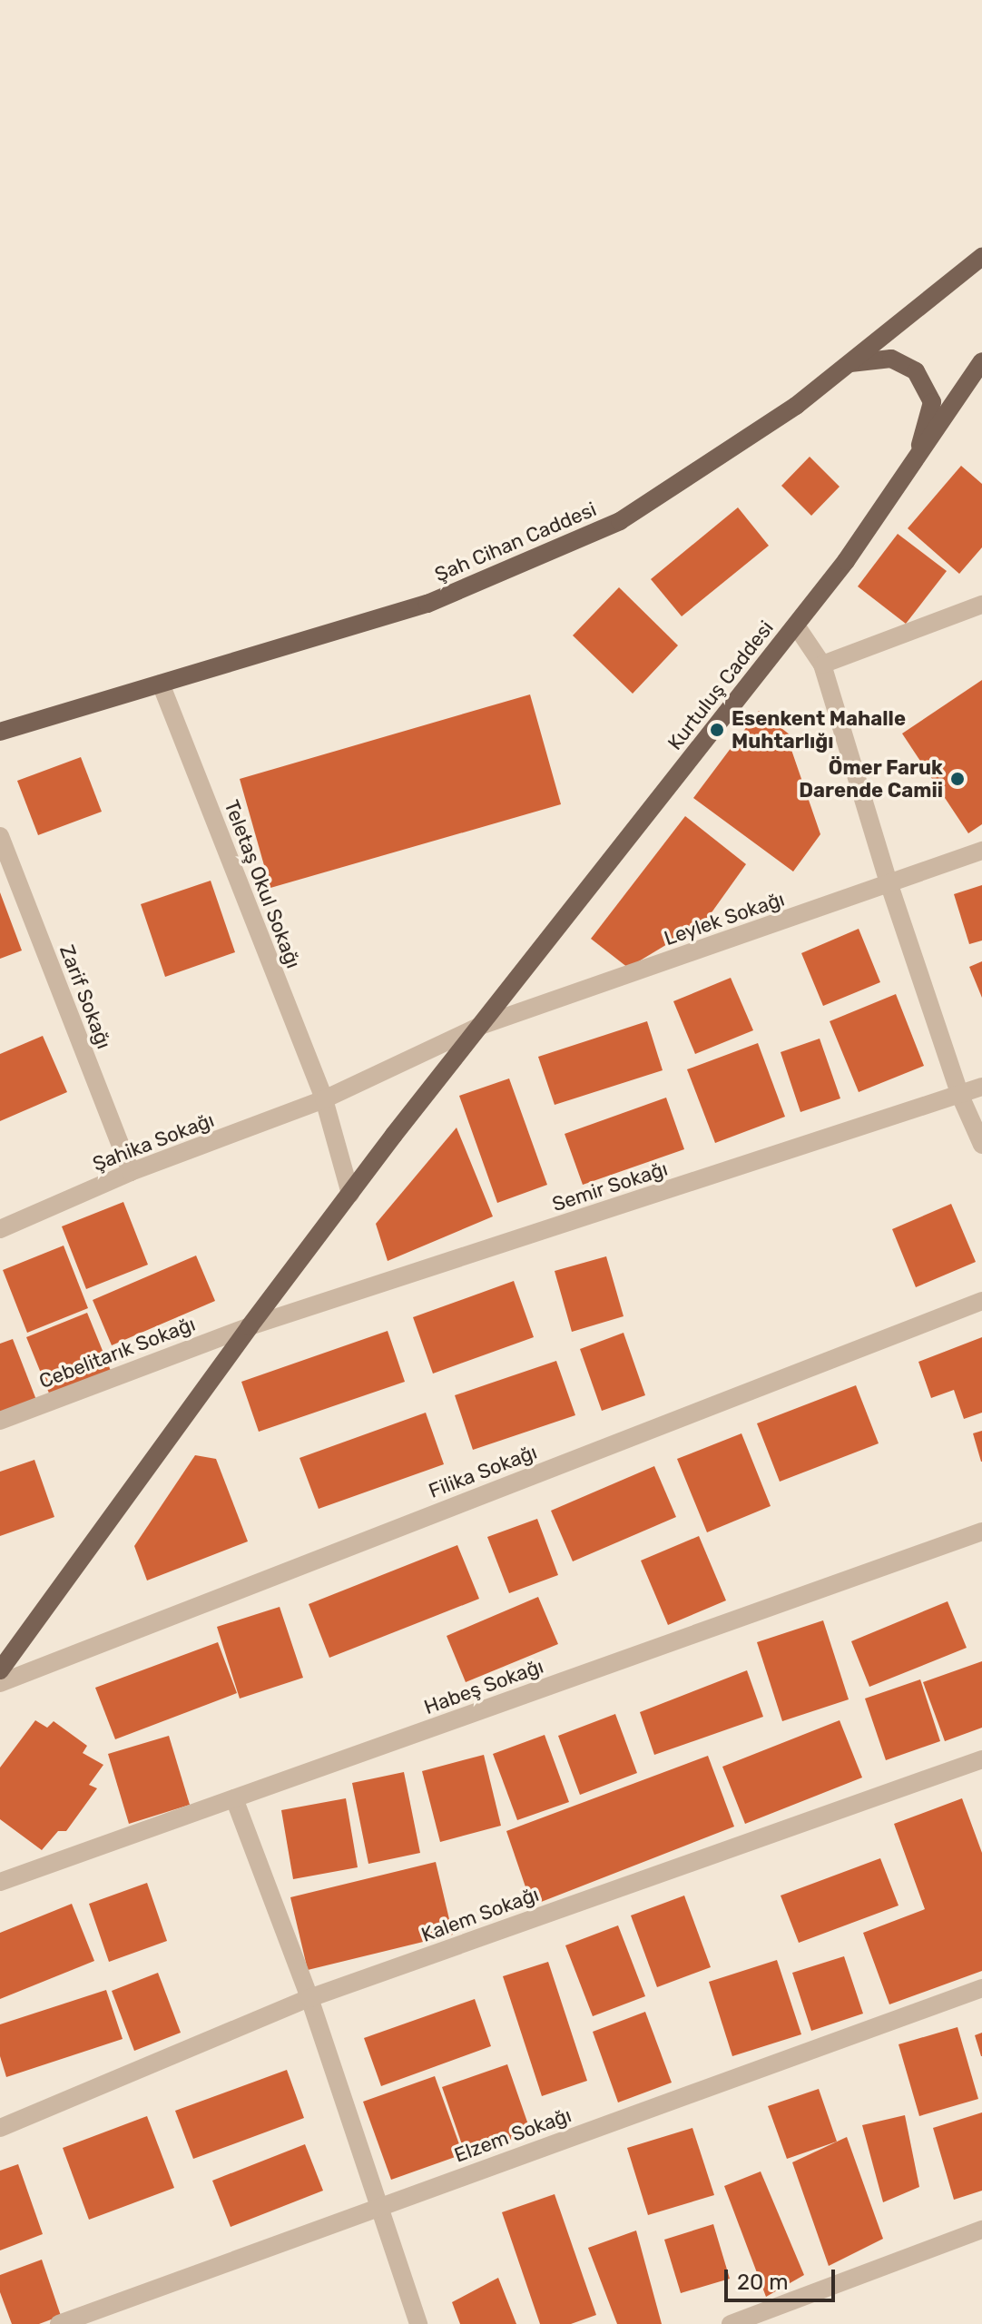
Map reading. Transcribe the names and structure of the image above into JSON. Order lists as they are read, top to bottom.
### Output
{
  "streets": {
    "main road": ["Şah Cihan Caddesi", "Kurtuluş Caddesi"],
    "street": [
      "Teletaş Okul Sokağı",
      "Leylek Sokağı",
      "Zarif Sokağı",
      "Şahika Sokağı",
      "Semir Sokağı",
      "Cebelitarık Sokağı",
      "Filika Sokağı",
      "Habeş Sokağı",
      "Kalem Sokağı",
      "Elzem Sokağı"
    ]
  },
  "crossings": [
    ["Şah Cihan Caddesi", "Teletaş Okul Sokağı"],
    ["Kurtuluş Caddesi", "Teletaş Okul Sokağı"],
    ["Kurtuluş Caddesi", "Leylek Sokağı"],
    ["Kurtuluş Caddesi", "Semir Sokağı"],
    ["Kurtuluş Caddesi", "Cebelitarık Sokağı"],
    ["Teletaş Okul Sokağı", "Leylek Sokağı"],
    ["Teletaş Okul Sokağı", "Şahika Sokağı"],
    ["Leylek Sokağı", "Şahika Sokağı"],
    ["Zarif Sokağı", "Şahika Sokağı"],
    ["Semir Sokağı", "Cebelitarık Sokağı"]
  ],
  "places": ["Esenkent Mahalle Muhtarlığı", "Ömer Faruk Darende Camii"],
  "scale_bar": "20 m"
}
